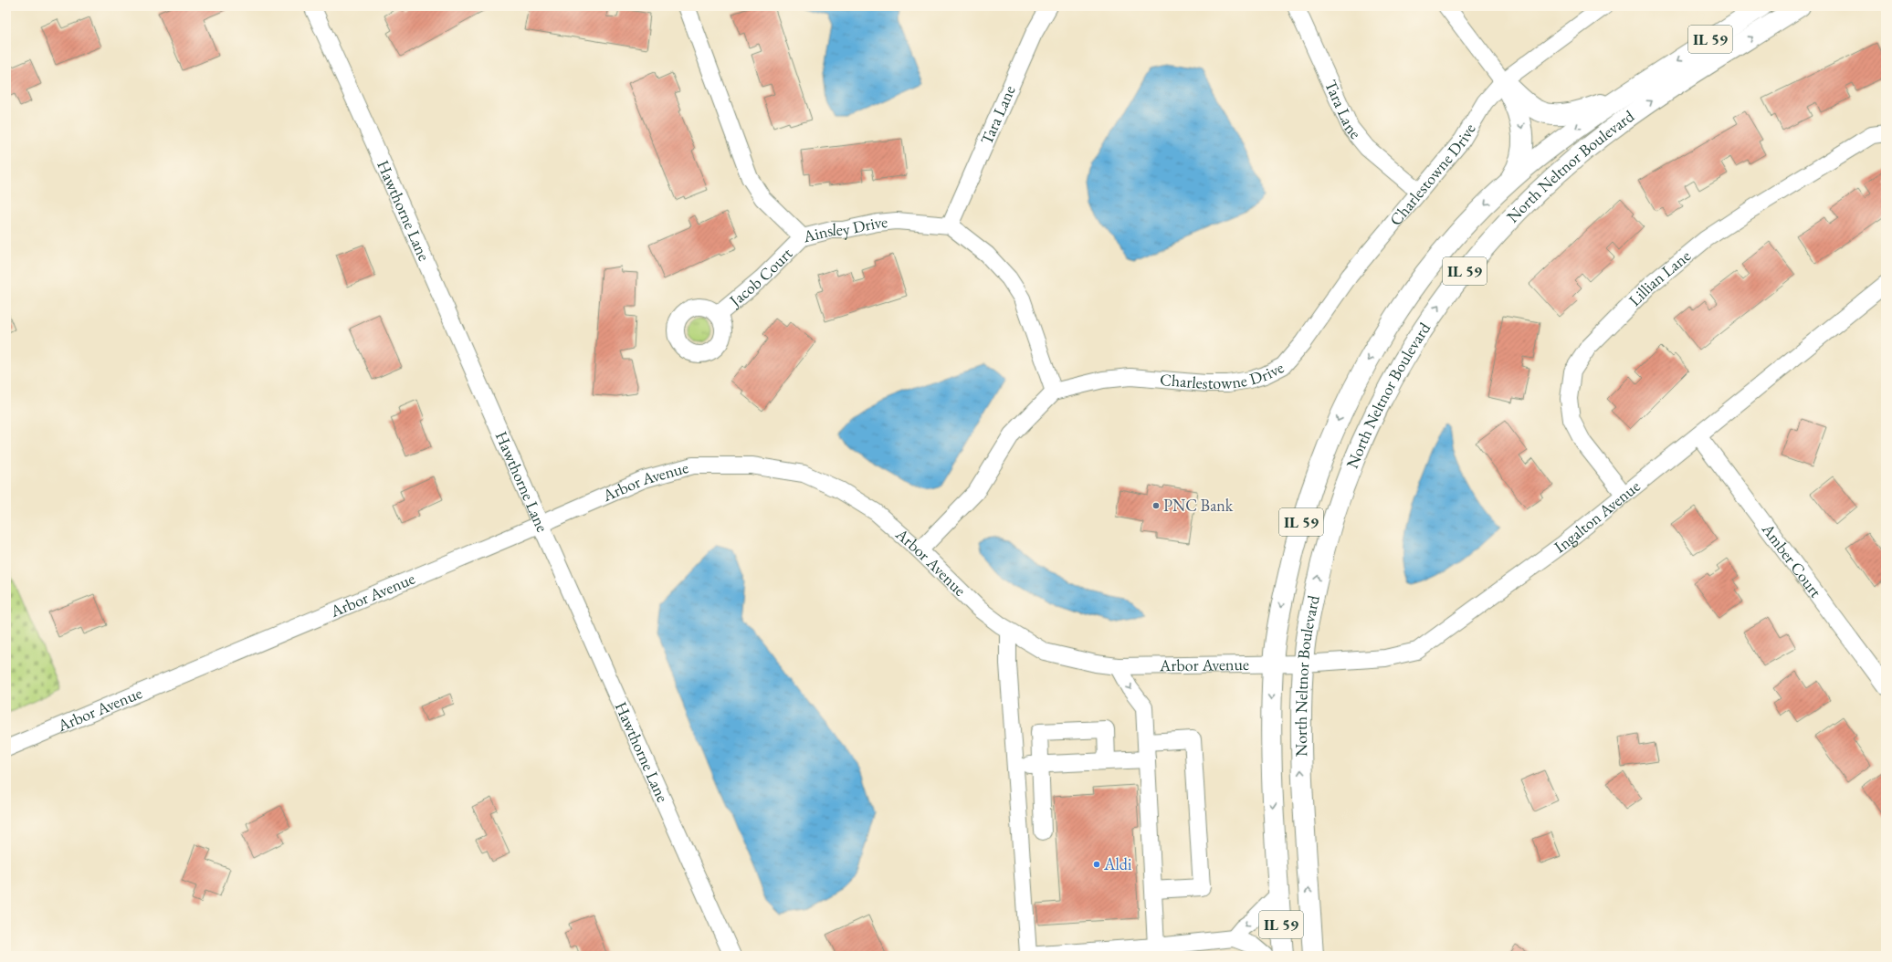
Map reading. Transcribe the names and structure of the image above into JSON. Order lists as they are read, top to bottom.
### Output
{
  "streets": {
    "main road": ["IL 59", "North Neltnor Boulevard"],
    "street": [
      "Tara Lane",
      "Charlestowne Drive",
      "Hawthorne Lane",
      "Ainsley Drive",
      "Jacob Court",
      "Lillian Lane",
      "Arbor Avenue",
      "Ingalton Avenue",
      "Amber Court"
    ]
  },
  "crossings": [
    ["Tara Lane", "Charlestowne Drive"],
    ["Tara Lane", "Ainsley Drive"],
    ["North Neltnor Boulevard", "Arbor Avenue"],
    ["North Neltnor Boulevard", "Ingalton Avenue"],
    ["Hawthorne Lane", "Arbor Avenue"],
    ["Ainsley Drive", "Jacob Court"],
    ["Lillian Lane", "Ingalton Avenue"],
    ["Arbor Avenue", "Ingalton Avenue"],
    ["Ingalton Avenue", "Amber Court"]
  ],
  "places": ["PNC Bank", "Aldi"]
}
